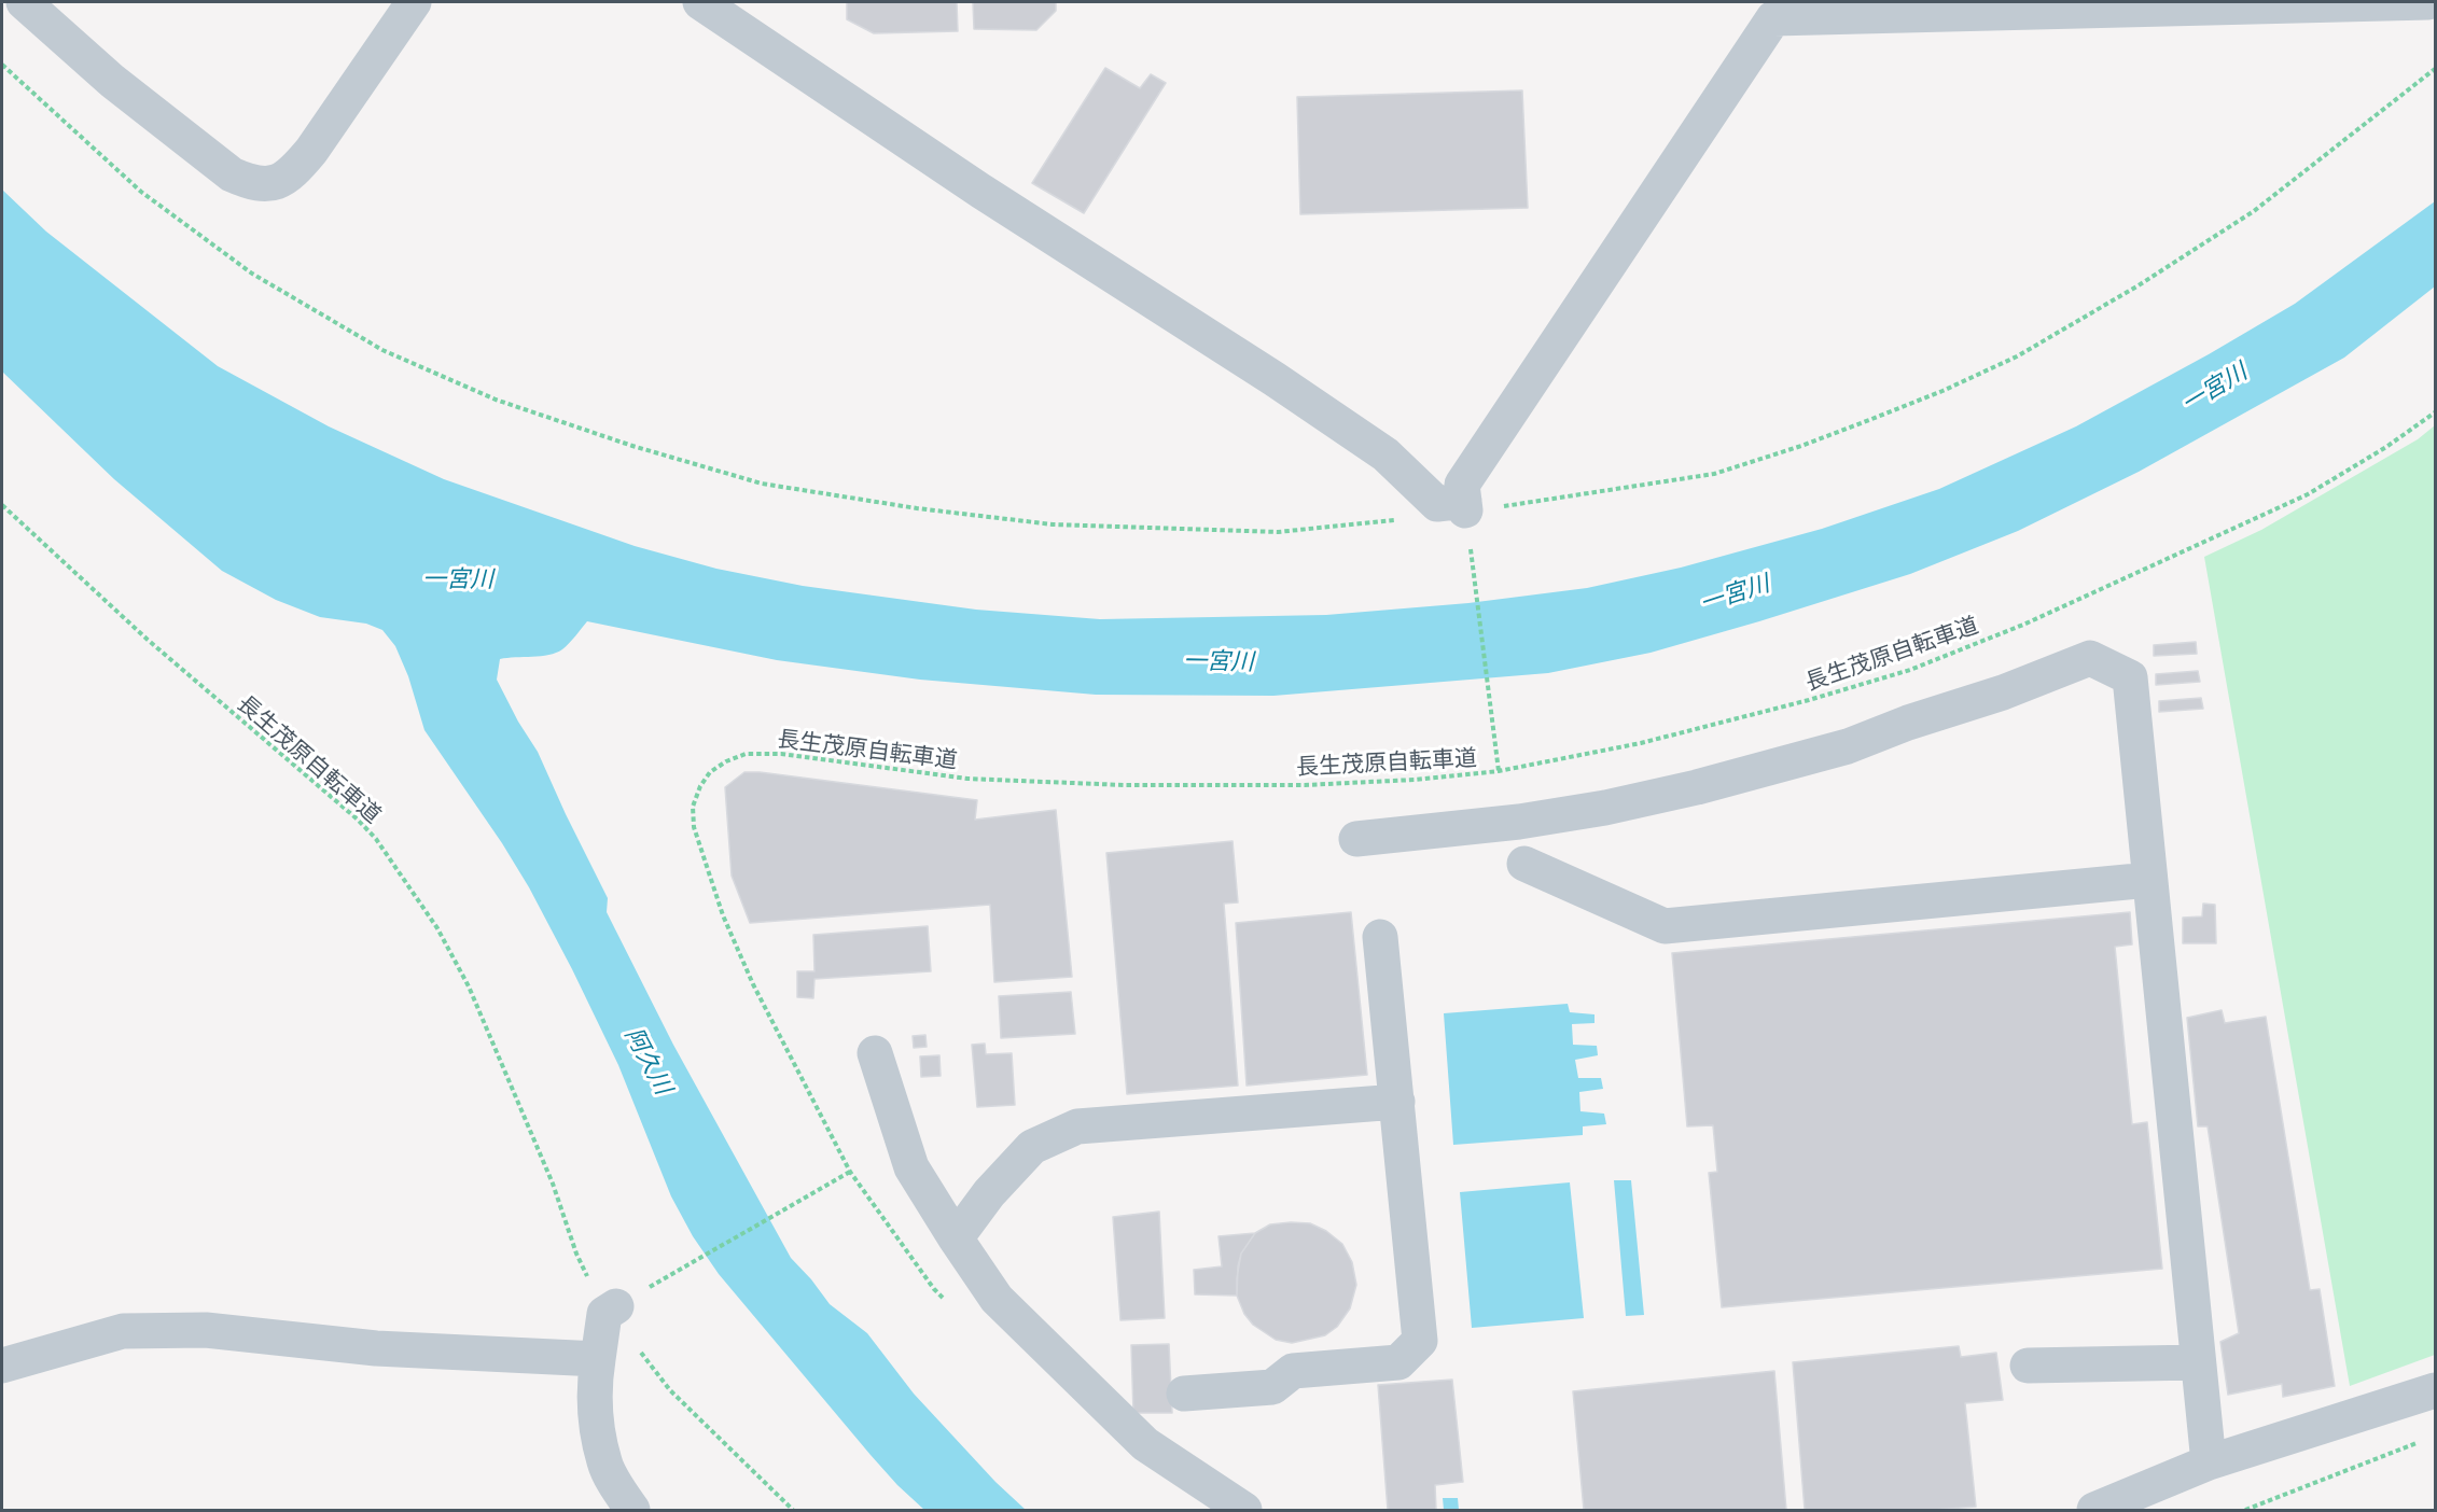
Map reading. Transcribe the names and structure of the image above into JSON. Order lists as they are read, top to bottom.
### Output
{
  "streets": {
    "path": ["長生茂原自転車道"]
  },
  "water": ["一宮川", "阿久川"]
}
